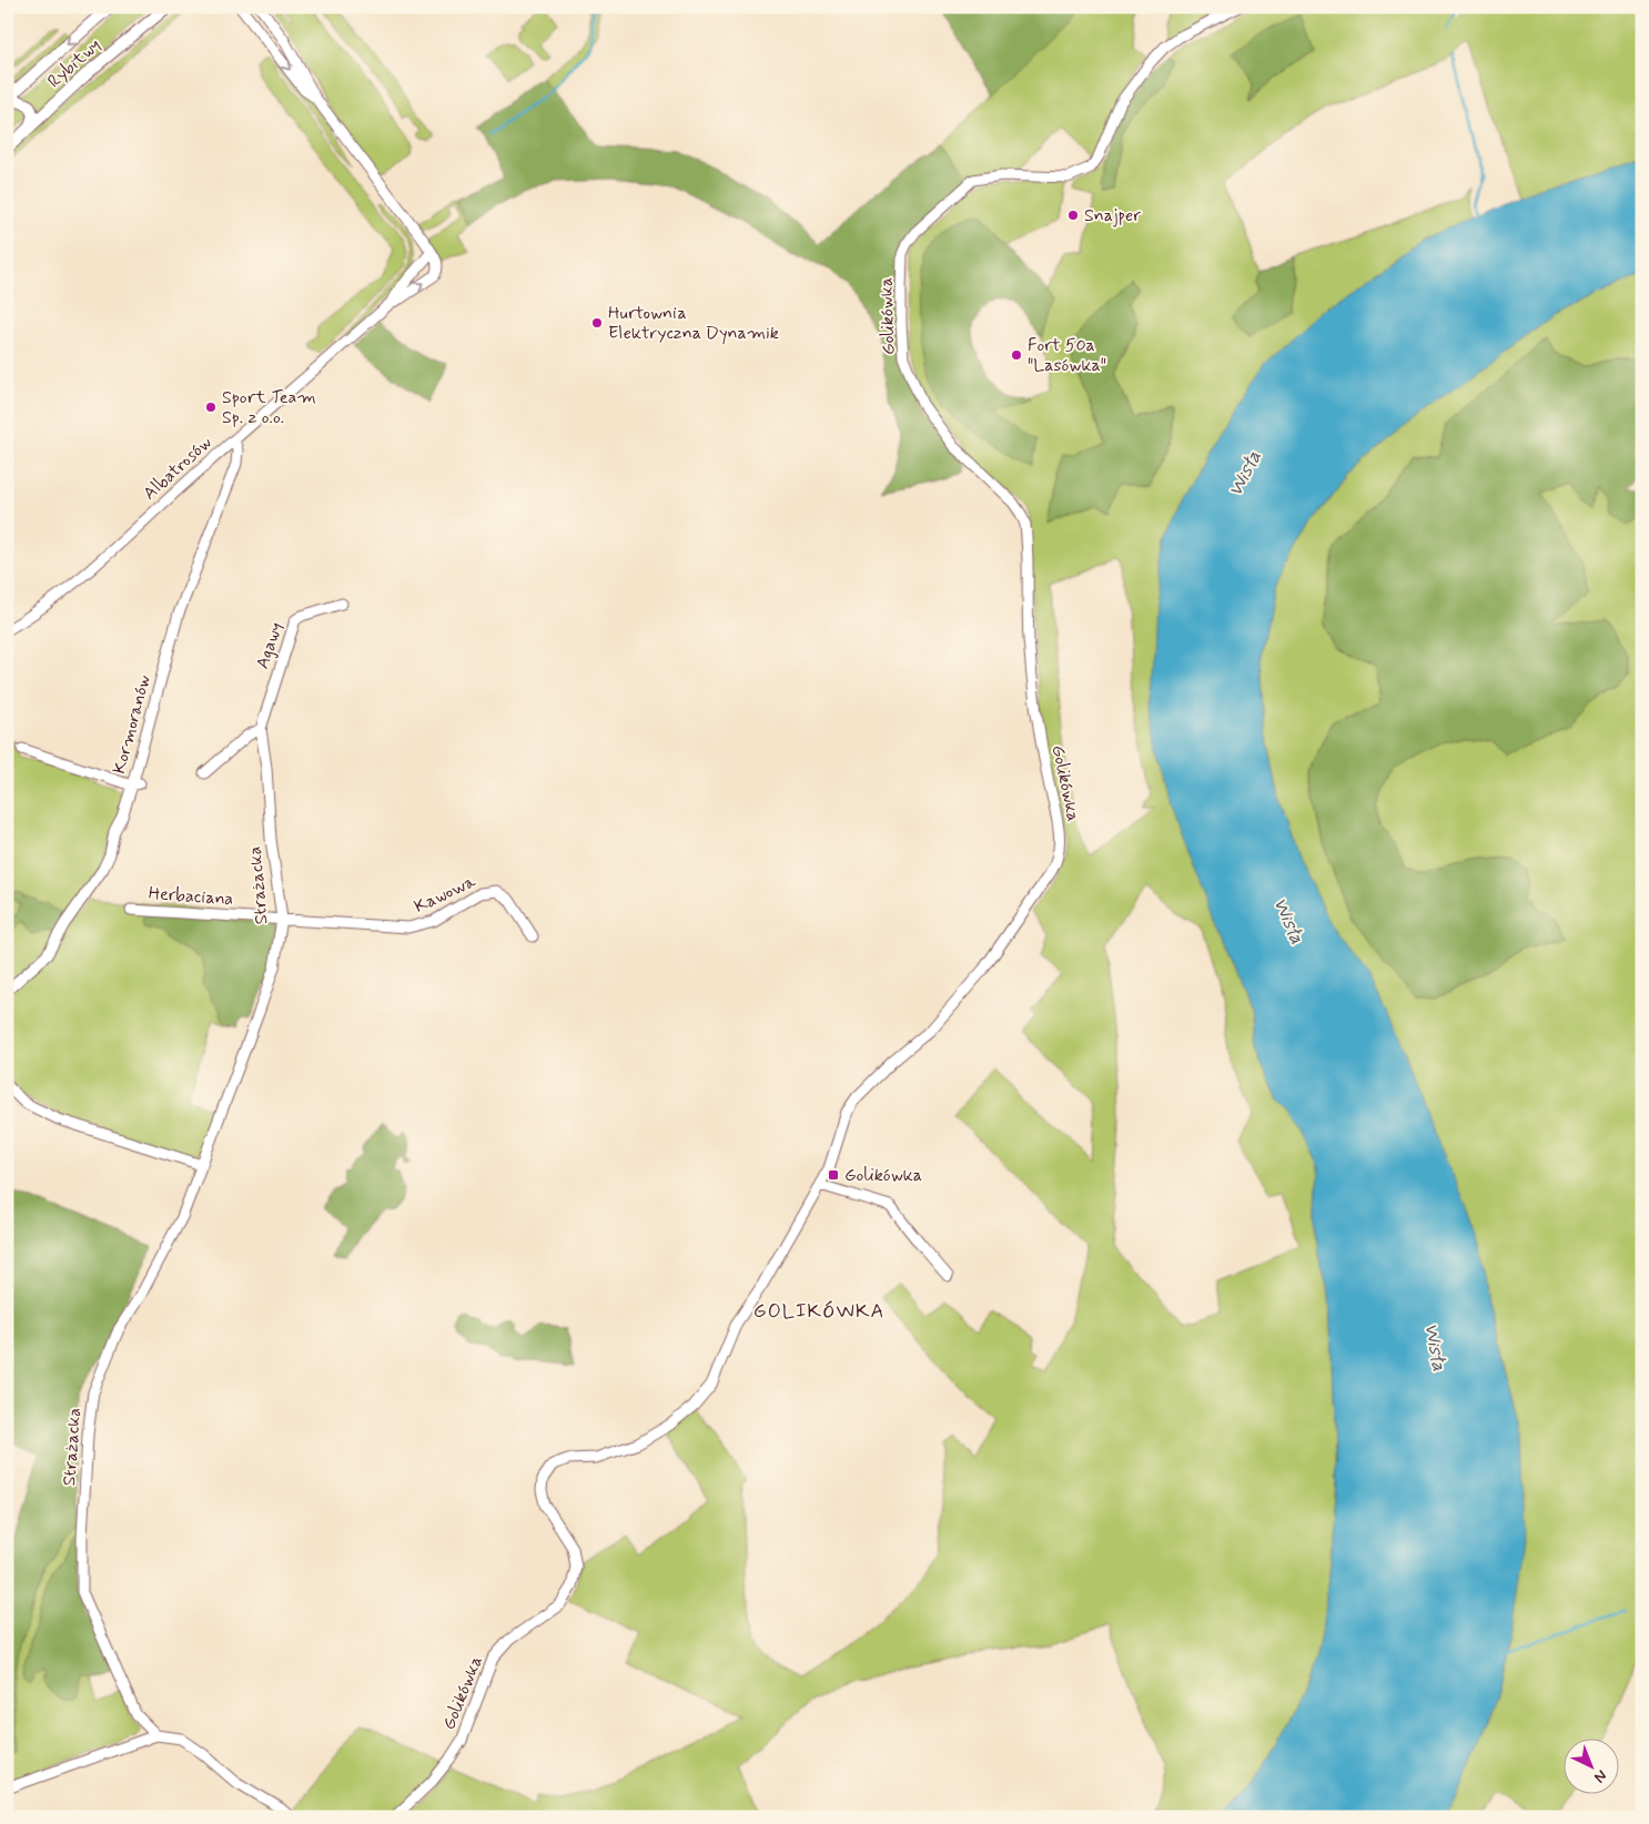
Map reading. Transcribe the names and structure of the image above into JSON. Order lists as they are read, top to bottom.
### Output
{
  "streets": {
    "main road": ["Rybitwy"],
    "street": [
      "Golikówka",
      "Albatrosów",
      "Agawy",
      "Kormoranów",
      "Strażacka",
      "Kawowa",
      "Herbaciana"
    ]
  },
  "crossings": [
    ["Albatrosów", "Kormoranów"],
    ["Agawy", "Strażacka"],
    ["Strażacka", "Kawowa"],
    ["Strażacka", "Herbaciana"],
    ["Kawowa", "Herbaciana"]
  ],
  "districts": ["GOLIKÓWKA"],
  "water": ["Wisła"],
  "places": {
    "other": [
      "Snajper",
      "Hurtownia Elektryczna Dynamik",
      "Fort 50a \"Lasówka\"",
      "Sport Team Sp. z o.o."
    ],
    "transit": ["Golikówka"]
  },
  "north": "bottom right"
}
